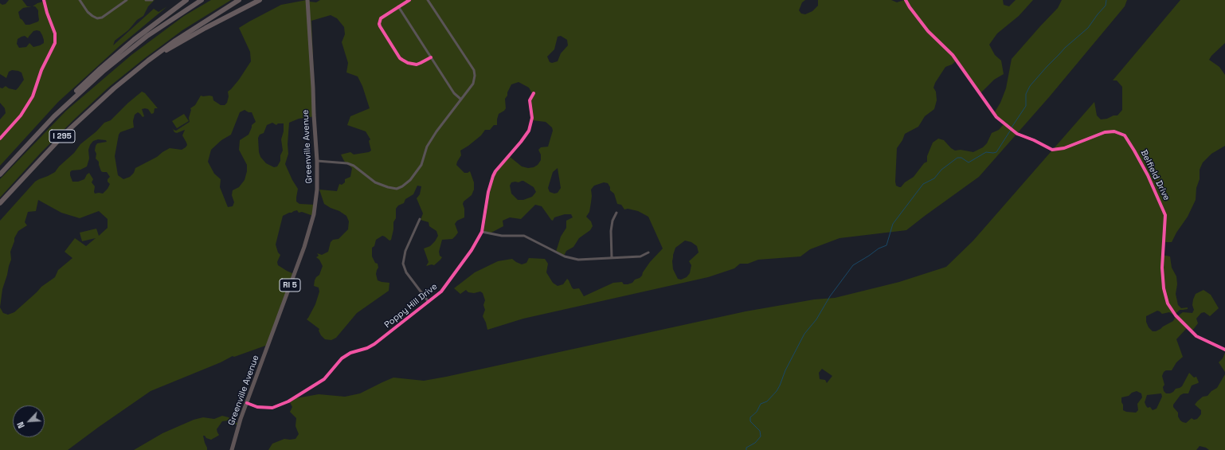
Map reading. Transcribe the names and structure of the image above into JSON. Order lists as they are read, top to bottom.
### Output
{
  "streets": {
    "highway": ["I 295"],
    "main road": ["Greenville Avenue", "RI 5"],
    "street": ["Belfield Drive", "Poppy Hill Drive"]
  },
  "crossings": [
    ["Greenville Avenue", "Poppy Hill Drive"]
  ],
  "north": "bottom left"
}
